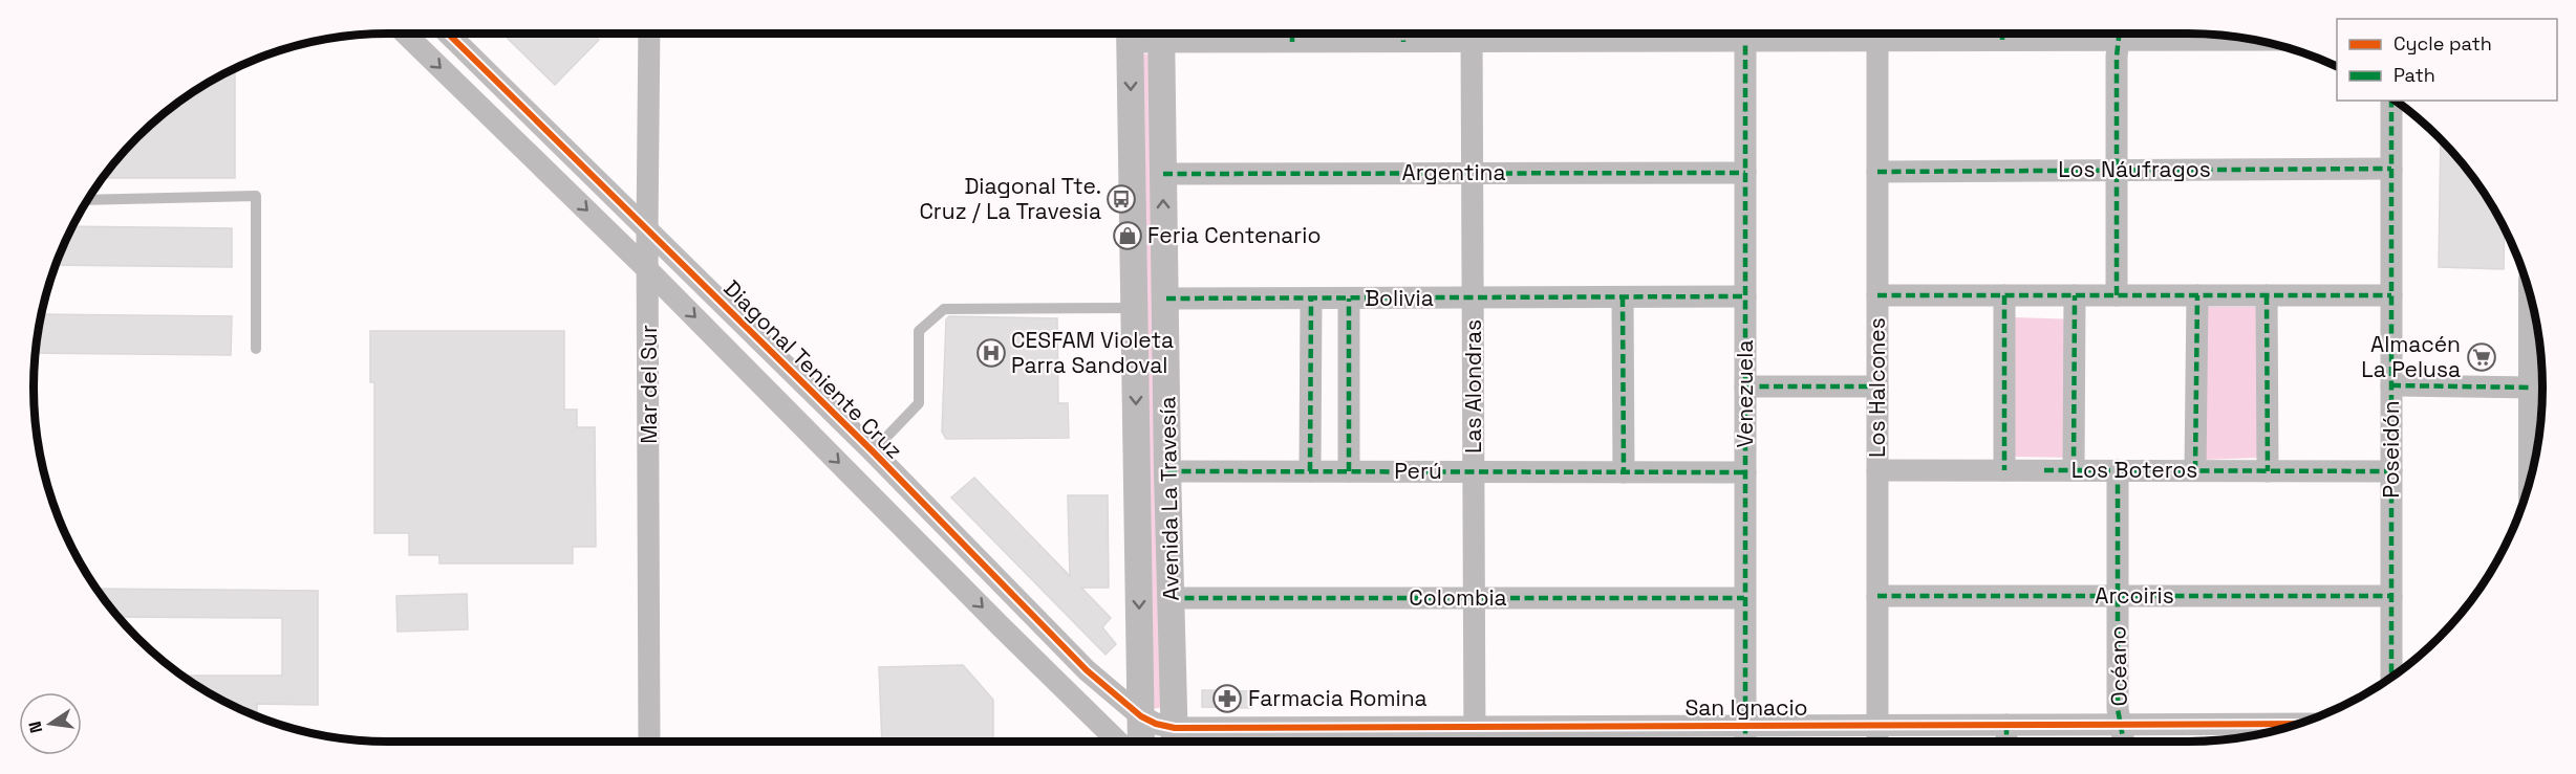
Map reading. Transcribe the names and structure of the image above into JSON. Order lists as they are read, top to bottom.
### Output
{
  "streets": {
    "street": [
      "Los Náufragos",
      "Argentina",
      "Bolivia",
      "Diagonal Teniente Cruz",
      "Mar del Sur",
      "Las Alondras",
      "Los Halcones",
      "Venezuela",
      "Poseidón",
      "Los Boteros",
      "Perú",
      "Avenida La Travesía",
      "Arcoiris",
      "Colombia",
      "Océano",
      "San Ignacio"
    ]
  },
  "crossings": [
    ["Los Náufragos", "Los Halcones"],
    ["Los Náufragos", "Poseidón"],
    ["Argentina", "Las Alondras"],
    ["Argentina", "Venezuela"],
    ["Argentina", "Avenida La Travesía"],
    ["Bolivia", "Las Alondras"],
    ["Bolivia", "Venezuela"],
    ["Bolivia", "Avenida La Travesía"],
    ["Diagonal Teniente Cruz", "Mar del Sur"],
    ["Diagonal Teniente Cruz", "Avenida La Travesía"],
    ["Diagonal Teniente Cruz", "San Ignacio"],
    ["Las Alondras", "Perú"],
    ["Las Alondras", "Colombia"],
    ["Las Alondras", "San Ignacio"],
    ["Los Halcones", "Los Boteros"],
    ["Los Halcones", "Arcoiris"],
    ["Los Halcones", "San Ignacio"],
    ["Venezuela", "Perú"],
    ["Venezuela", "Colombia"],
    ["Venezuela", "San Ignacio"],
    ["Poseidón", "Los Boteros"],
    ["Poseidón", "Arcoiris"],
    ["Los Boteros", "Océano"],
    ["Perú", "Avenida La Travesía"],
    ["Avenida La Travesía", "Colombia"],
    ["Avenida La Travesía", "San Ignacio"],
    ["Arcoiris", "Océano"],
    ["Océano", "San Ignacio"]
  ],
  "places": {
    "bus stop": ["Diagonal Tte. Cruz / La Travesia"],
    "shop": ["Feria Centenario"],
    "hospital": ["CESFAM Violeta Parra Sandoval"],
    "supermarket": ["Almacén La Pelusa"],
    "pharmacy": ["Farmacia Romina"]
  },
  "legend": ["Cycle path", "Path"],
  "north": "left"
}
